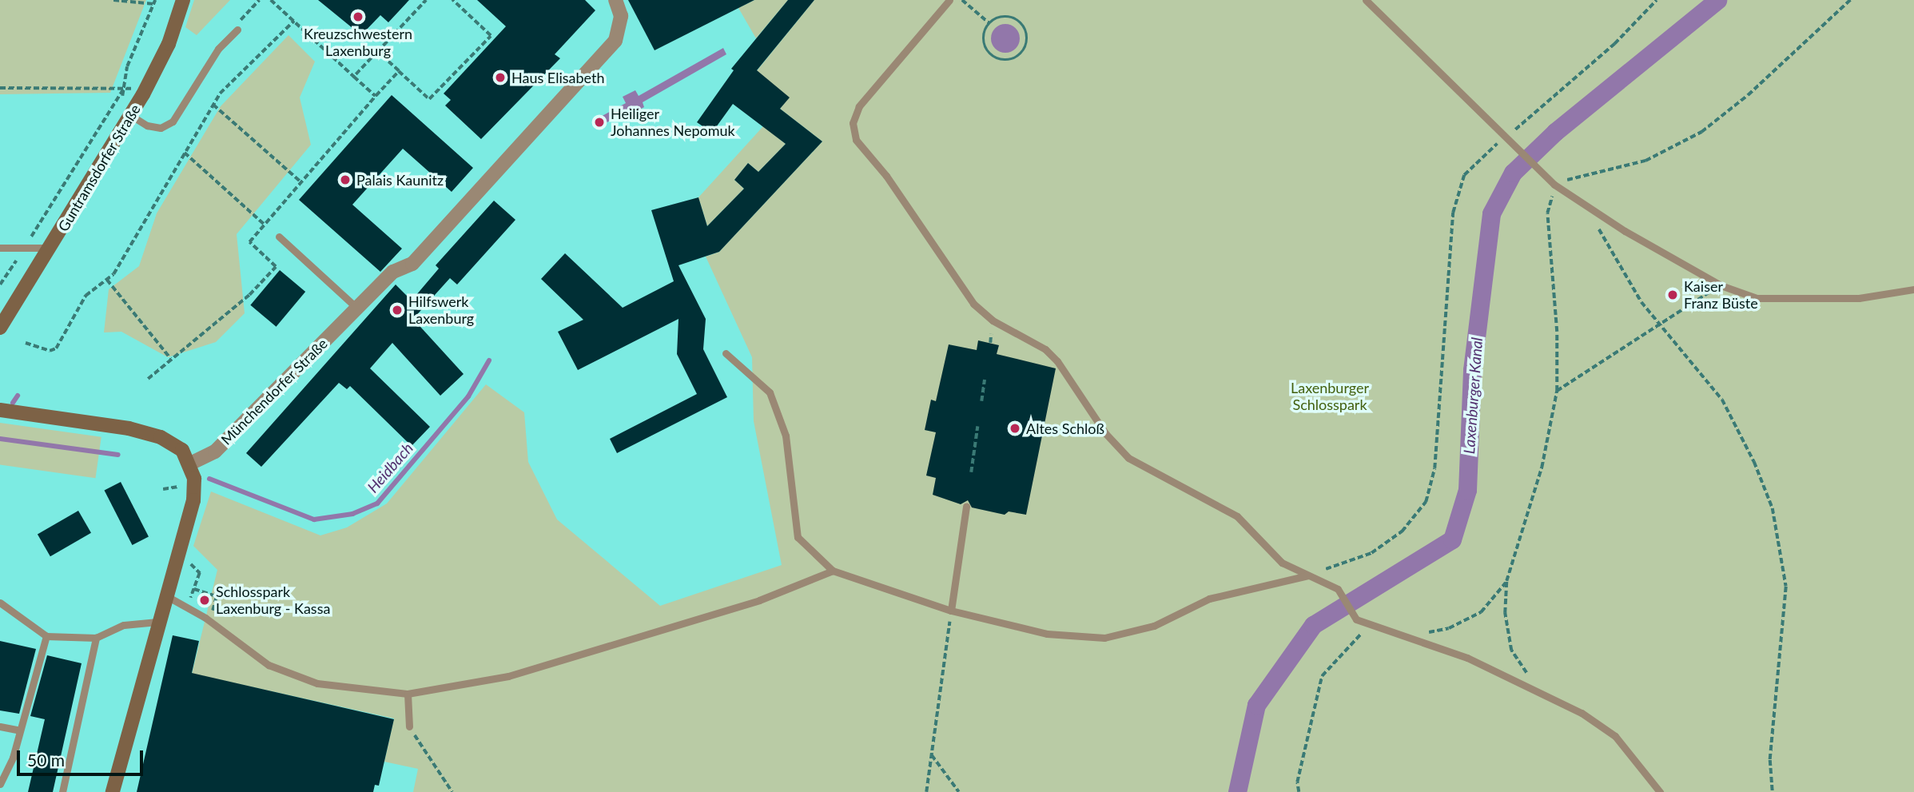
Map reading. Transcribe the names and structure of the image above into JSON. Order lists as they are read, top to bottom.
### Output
{
  "streets": {
    "main road": ["Guntramsdorfer Straße"],
    "street": ["Münchendorfer Straße"]
  },
  "water": ["Laxenburger Kanal", "Heidbach"],
  "parks": ["Laxenburger Schlosspark"],
  "places": [
    "Kreuzschwestern Laxenburg",
    "Haus Elisabeth",
    "Heiliger Johannes Nepomuk",
    "Palais Kaunitz",
    "Kaiser Franz Büste",
    "Hilfswerk Laxenburg",
    "Altes Schloß",
    "Schlosspark Laxenburg - Kassa"
  ],
  "scale_bar": "50 m"
}
